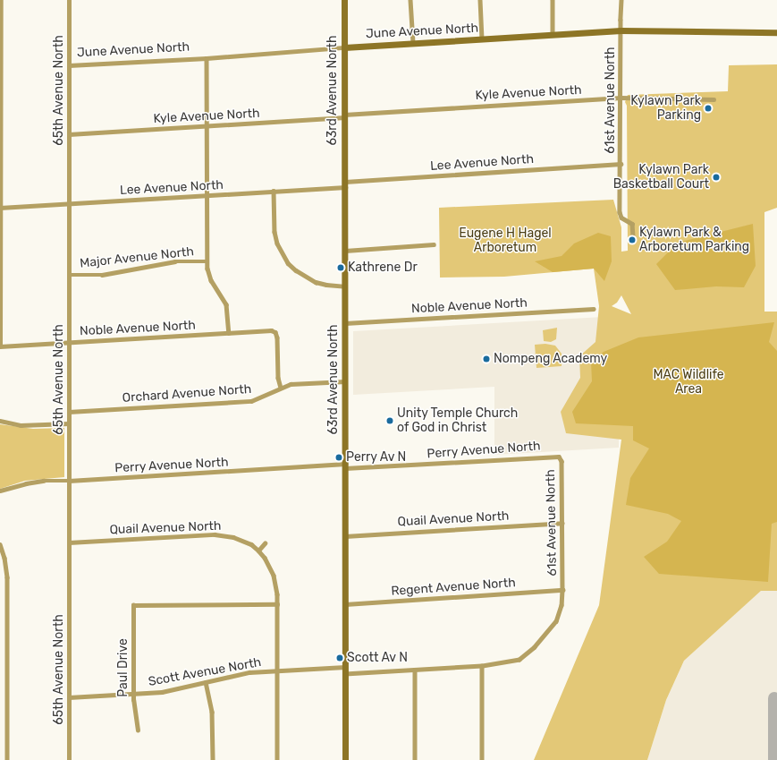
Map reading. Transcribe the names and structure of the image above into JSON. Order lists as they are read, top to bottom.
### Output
{
  "streets": {
    "street": [
      "June Avenue North",
      "65th Avenue North",
      "63rd Avenue North",
      "Kyle Avenue North",
      "61st Avenue North",
      "Lee Avenue North",
      "Major Avenue North",
      "Noble Avenue North",
      "Orchard Avenue North",
      "Perry Avenue North",
      "Quail Avenue North",
      "Regent Avenue North",
      "Paul Drive",
      "Scott Avenue North"
    ]
  },
  "crossings": [
    ["June Avenue North", "65th Avenue North"],
    ["June Avenue North", "63rd Avenue North"],
    ["June Avenue North", "61st Avenue North"],
    ["65th Avenue North", "Kyle Avenue North"],
    ["65th Avenue North", "Lee Avenue North"],
    ["65th Avenue North", "Major Avenue North"],
    ["65th Avenue North", "Noble Avenue North"],
    ["65th Avenue North", "Orchard Avenue North"],
    ["65th Avenue North", "Perry Avenue North"],
    ["65th Avenue North", "Quail Avenue North"],
    ["65th Avenue North", "Scott Avenue North"],
    ["63rd Avenue North", "Kyle Avenue North"],
    ["63rd Avenue North", "Lee Avenue North"],
    ["63rd Avenue North", "Noble Avenue North"],
    ["63rd Avenue North", "Orchard Avenue North"],
    ["63rd Avenue North", "Perry Avenue North"],
    ["63rd Avenue North", "Quail Avenue North"],
    ["63rd Avenue North", "Regent Avenue North"],
    ["63rd Avenue North", "Scott Avenue North"],
    ["Kyle Avenue North", "61st Avenue North"],
    ["61st Avenue North", "Lee Avenue North"],
    ["61st Avenue North", "Perry Avenue North"],
    ["61st Avenue North", "Quail Avenue North"],
    ["61st Avenue North", "Regent Avenue North"],
    ["Noble Avenue North", "Orchard Avenue North"],
    ["Quail Avenue North", "Paul Drive"],
    ["Quail Avenue North", "Scott Avenue North"],
    ["Paul Drive", "Scott Avenue North"]
  ],
  "parks": ["Eugene H Hagel Arboretum", "MAC Wildlife Area"],
  "places": [
    "Kylawn Park Parking",
    "Kylawn Park Basketball Court",
    "Kylawn Park & Arboretum Parking",
    "Kathrene Dr",
    "Nompeng Academy",
    "Unity Temple Church of God in Christ",
    "Perry Av N",
    "Scott Av N"
  ]
}
